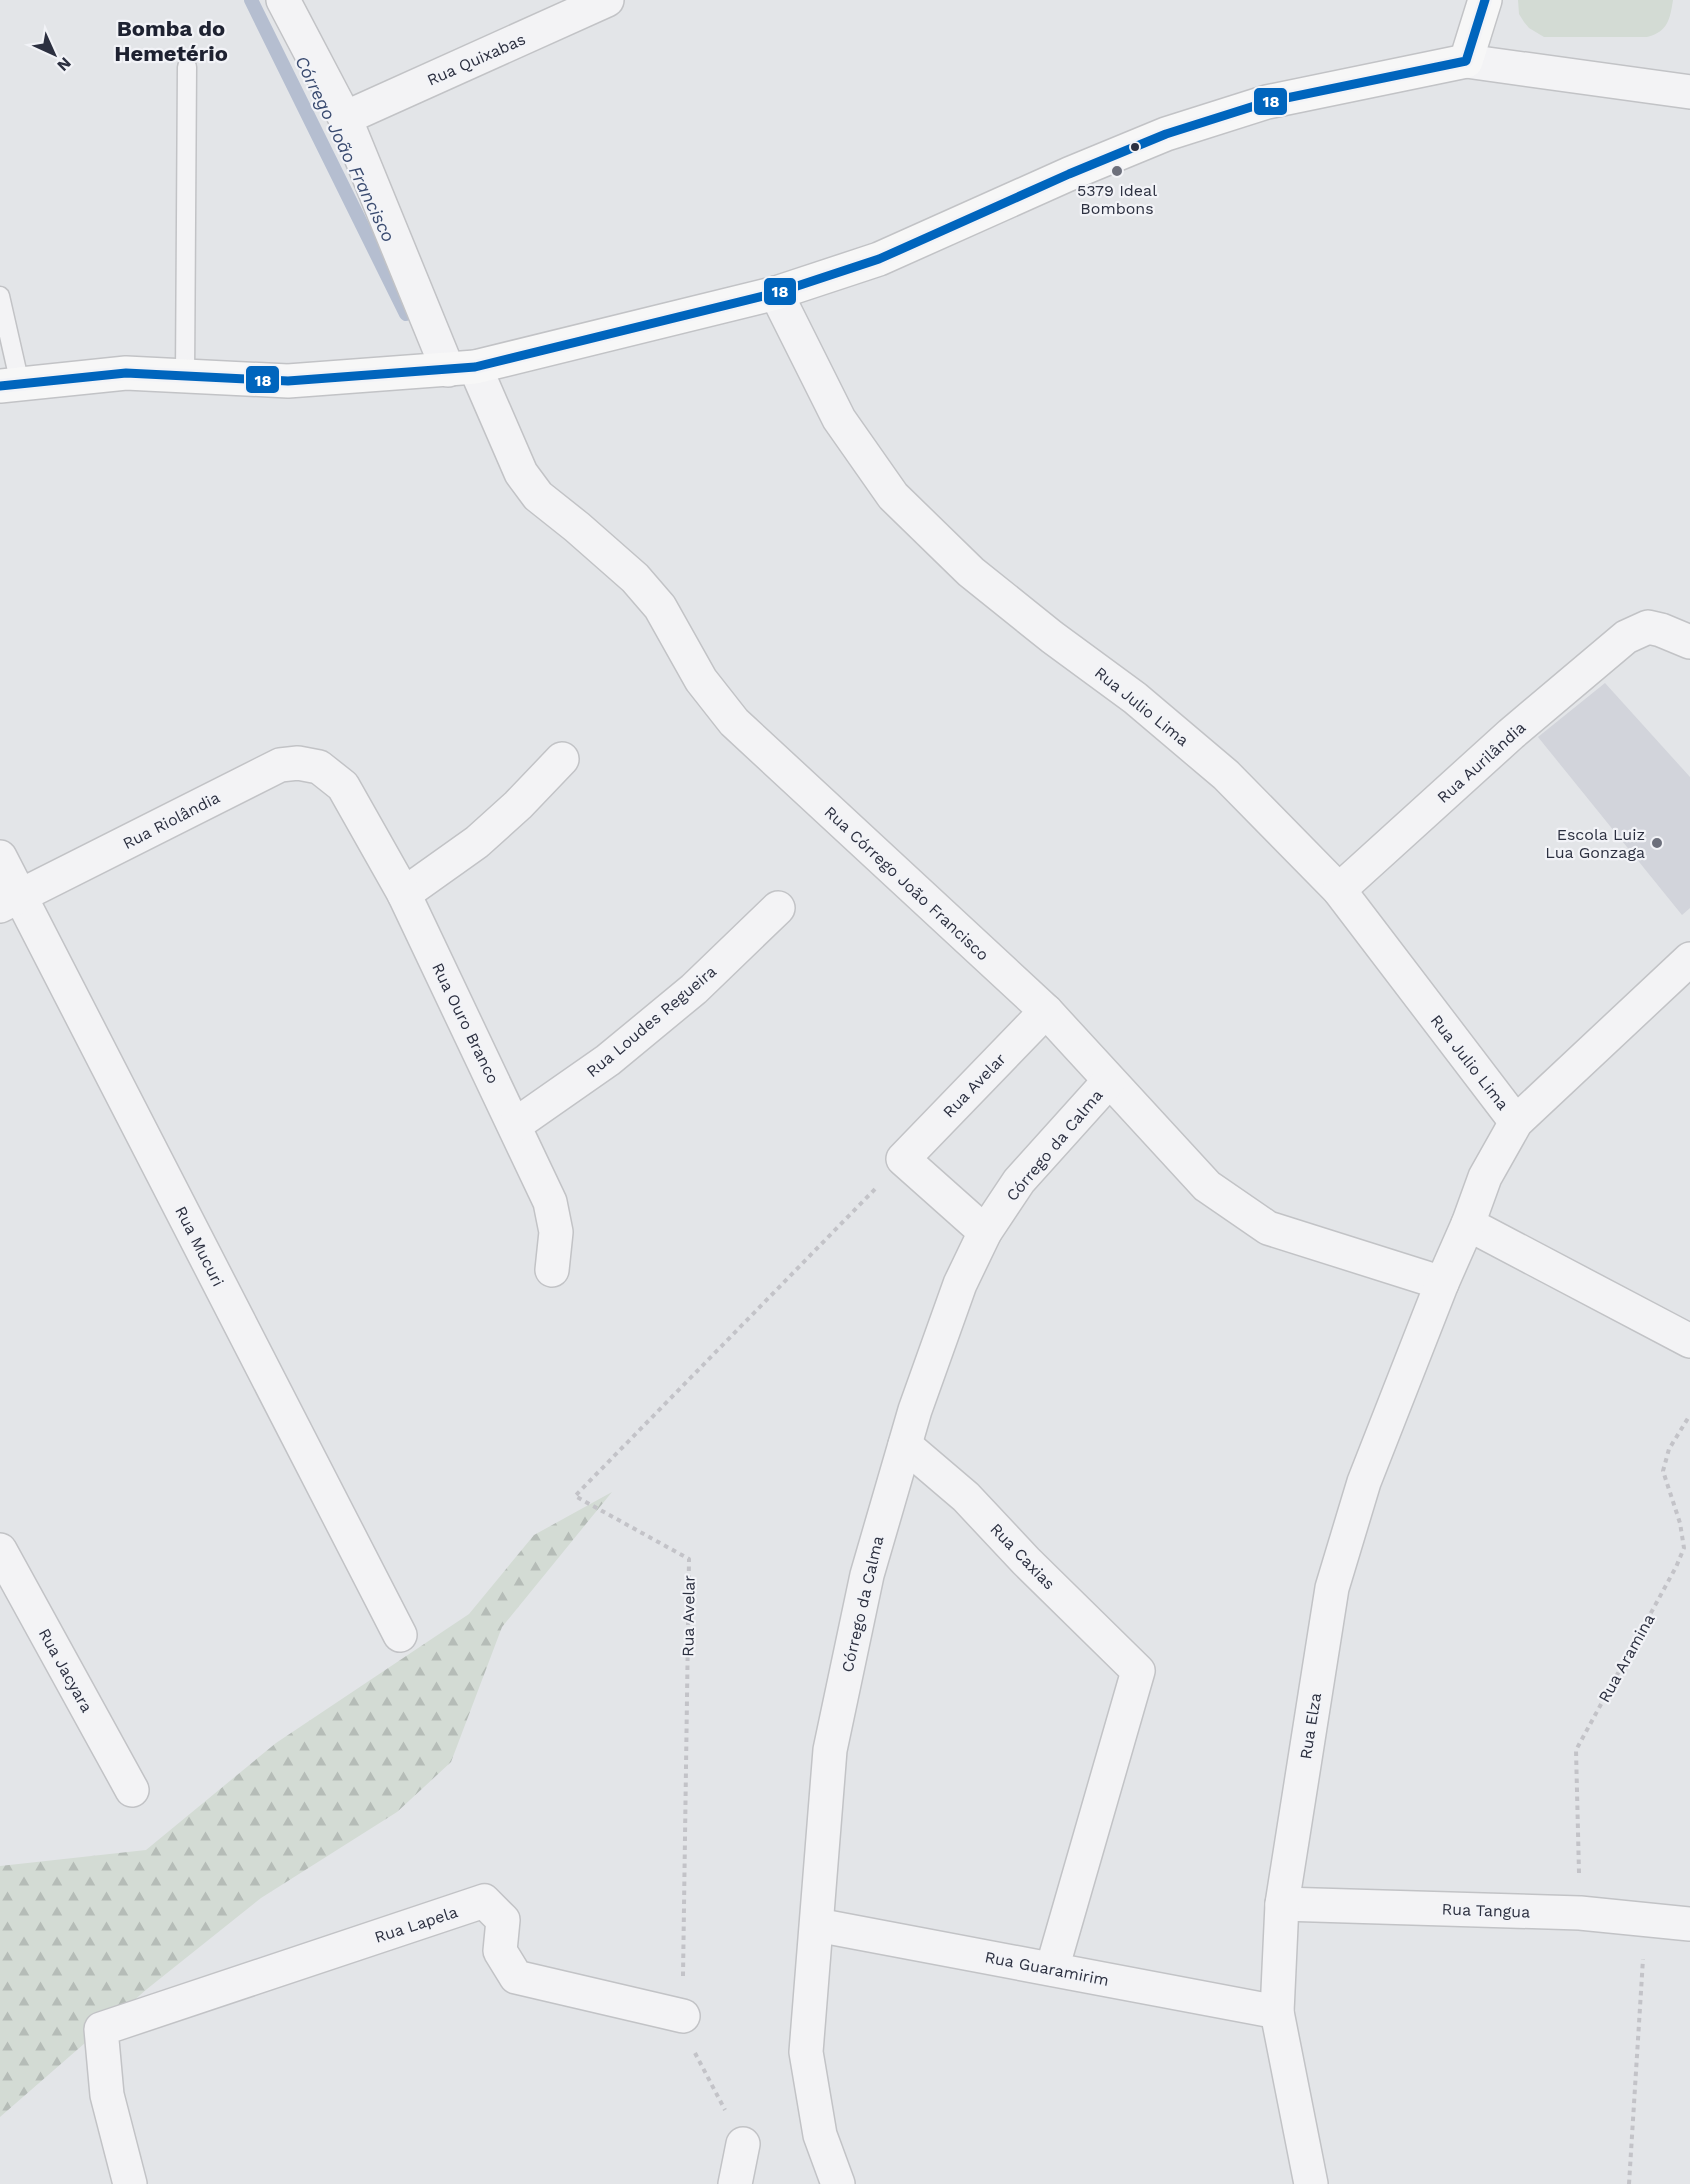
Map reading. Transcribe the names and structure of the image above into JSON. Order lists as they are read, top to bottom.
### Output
{
  "streets": {
    "street": [
      "Rua Quixabas",
      "Rua Julio Lima",
      "Rua Aurilândia",
      "Rua Riolândia",
      "Rua Córrego João Francisco",
      "Rua Loudes Regueira",
      "Rua Ouro Branco",
      "Rua Avelar",
      "Córrego da Calma",
      "Rua Mucuri",
      "Rua Caxias",
      "Rua Jacyara",
      "Rua Elza",
      "Rua Tangua",
      "Rua Lapela",
      "Rua Guaramirim"
    ],
    "path": ["Rua Aramina"]
  },
  "crossings": [
    ["Rua Quixabas", "Rua Córrego João Francisco"],
    ["Rua Julio Lima", "Rua Aurilândia"],
    ["Rua Julio Lima", "Rua Elza"],
    ["Rua Riolândia", "Rua Ouro Branco"],
    ["Rua Riolândia", "Rua Mucuri"],
    ["Rua Córrego João Francisco", "Rua Avelar"],
    ["Rua Córrego João Francisco", "Córrego da Calma"],
    ["Rua Córrego João Francisco", "Rua Elza"],
    ["Rua Loudes Regueira", "Rua Ouro Branco"],
    ["Rua Avelar", "Rua Lapela"],
    ["Córrego da Calma", "Rua Caxias"],
    ["Córrego da Calma", "Rua Guaramirim"],
    ["Rua Caxias", "Rua Guaramirim"],
    ["Rua Aramina", "Rua Tangua"],
    ["Rua Elza", "Rua Tangua"],
    ["Rua Elza", "Rua Guaramirim"]
  ],
  "districts": ["Bomba do Hemetério"],
  "water": ["Córrego João Francisco"],
  "places": ["5379 Ideal Bombons", "Escola Luiz Lua Gonzaga"],
  "lines": ["transit line 18"],
  "north": "bottom right"
}
